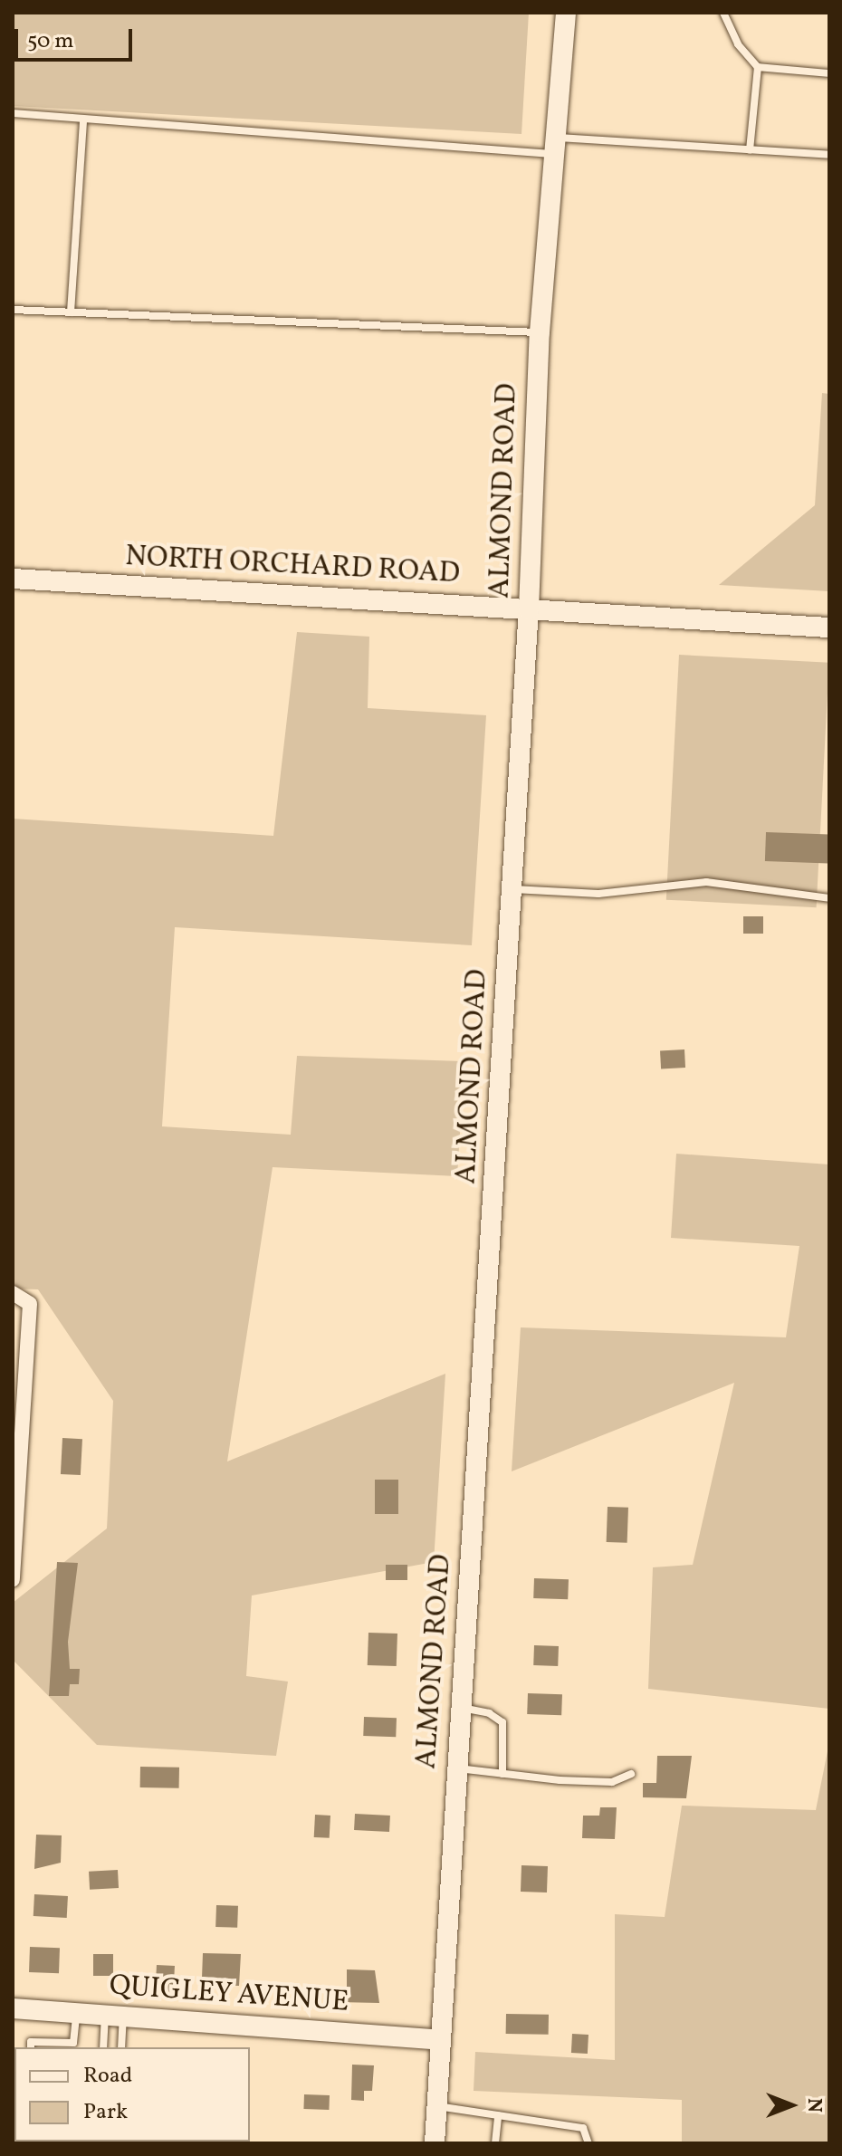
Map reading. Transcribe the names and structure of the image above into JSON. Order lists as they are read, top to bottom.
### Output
{
  "streets": {
    "main road": ["ALMOND ROAD", "NORTH ORCHARD ROAD", "QUIGLEY AVENUE"]
  },
  "crossings": [
    ["ALMOND ROAD", "NORTH ORCHARD ROAD"],
    ["ALMOND ROAD", "QUIGLEY AVENUE"]
  ],
  "legend": ["Road", "Park"],
  "scale_bar": "50 m",
  "north": "right"
}
